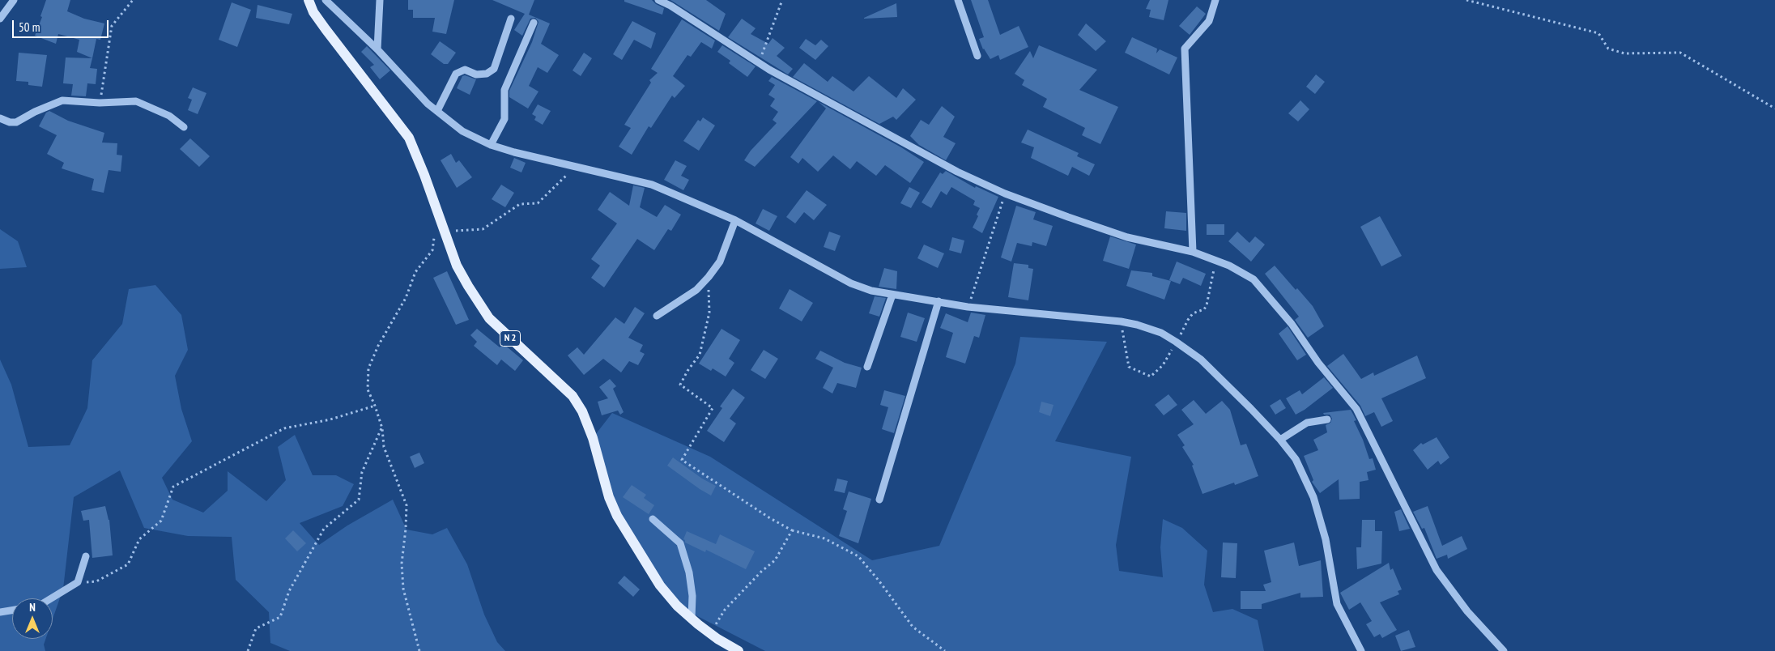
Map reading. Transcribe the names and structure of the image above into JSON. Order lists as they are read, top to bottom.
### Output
{
  "streets": {
    "main road": ["N 2"]
  },
  "scale_bar": "50 m",
  "north": "top"
}
